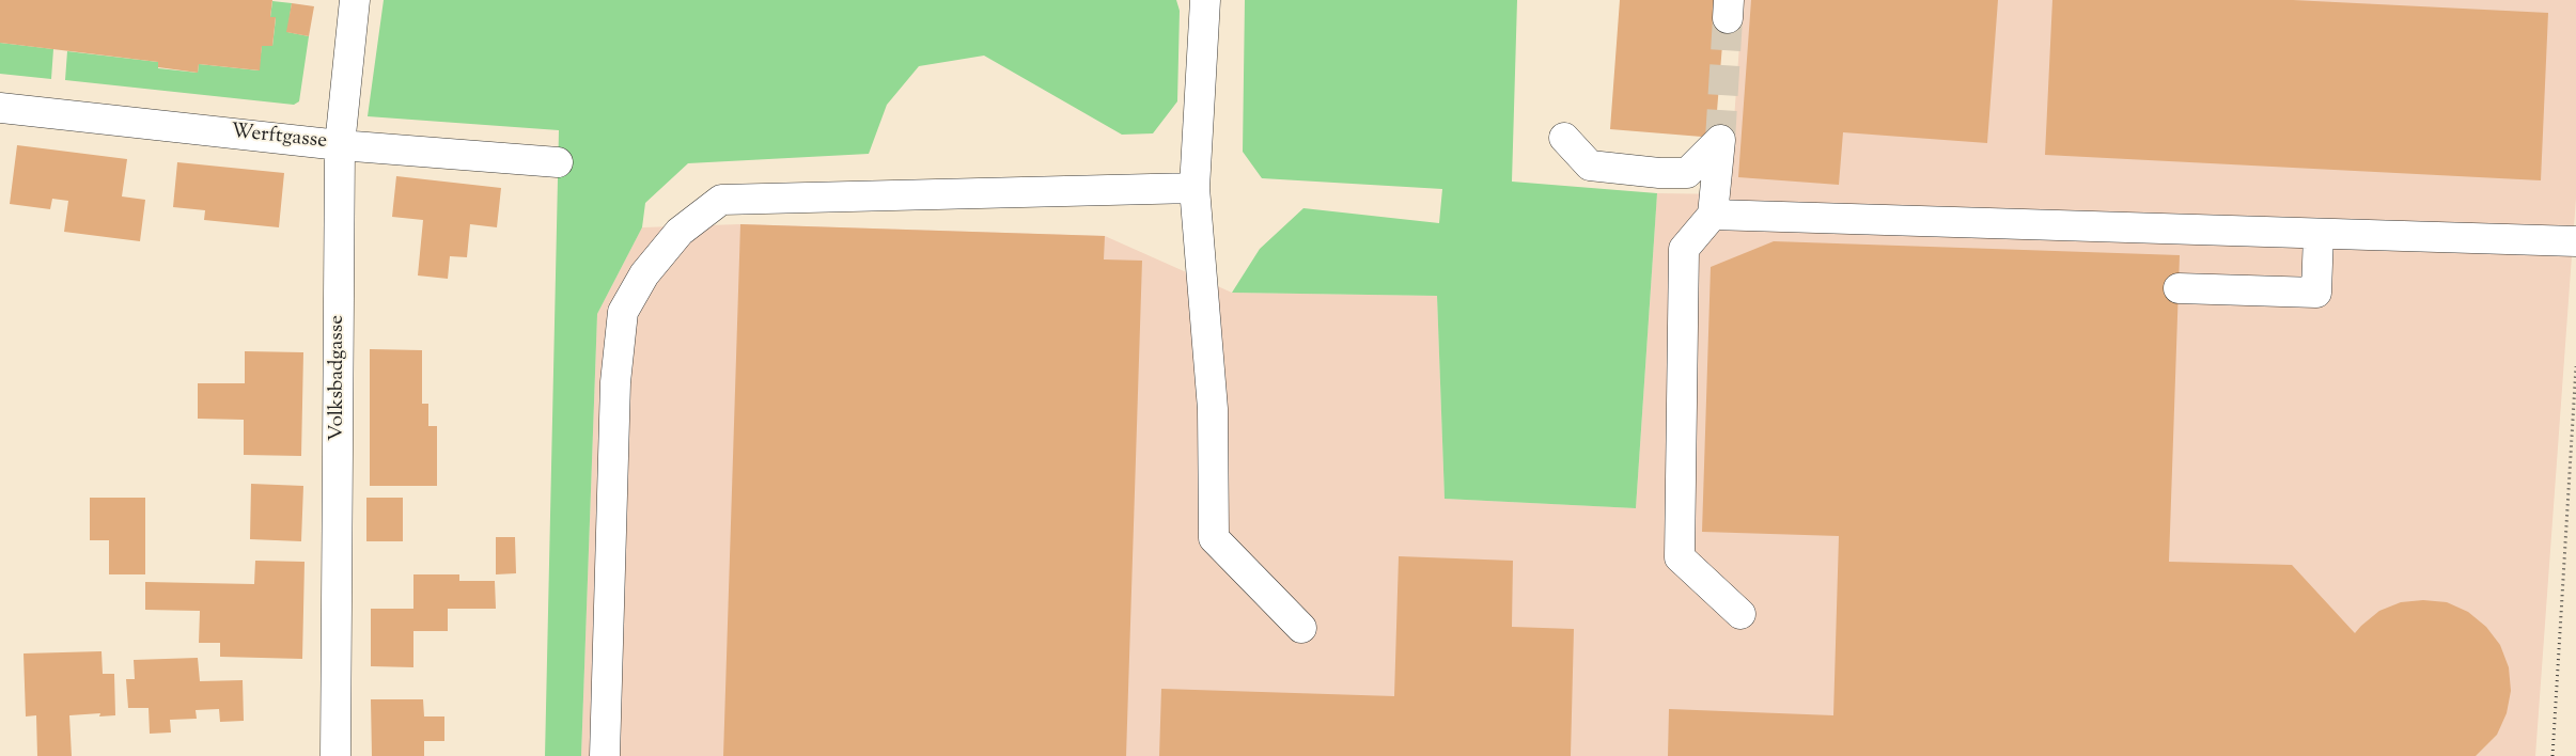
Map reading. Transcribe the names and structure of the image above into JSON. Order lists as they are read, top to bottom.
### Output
{
  "streets": {
    "street": ["Werftgasse", "Volksbadgasse"]
  },
  "crossings": [
    ["Werftgasse", "Volksbadgasse"]
  ]
}
